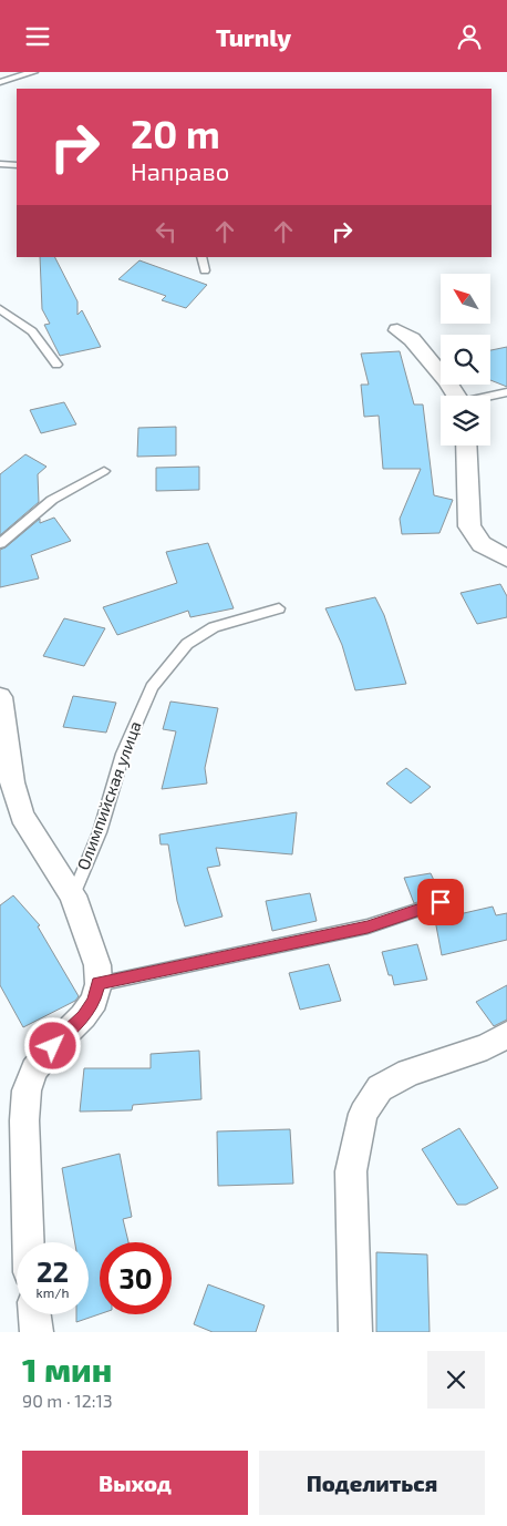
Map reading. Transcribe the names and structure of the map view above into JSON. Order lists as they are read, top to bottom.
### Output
{
  "streets": {
    "street": ["Олимпийская улица"]
  },
  "north": "top left",
  "page": {
    "header": "Turnly",
    "turn": ["20 m", "Направо"],
    "speed": "22 km/h",
    "limit": "30",
    "heading": ["1 мин", "90 m · 12:13"],
    "buttons": ["Выход", "Поделиться"]
  }
}
